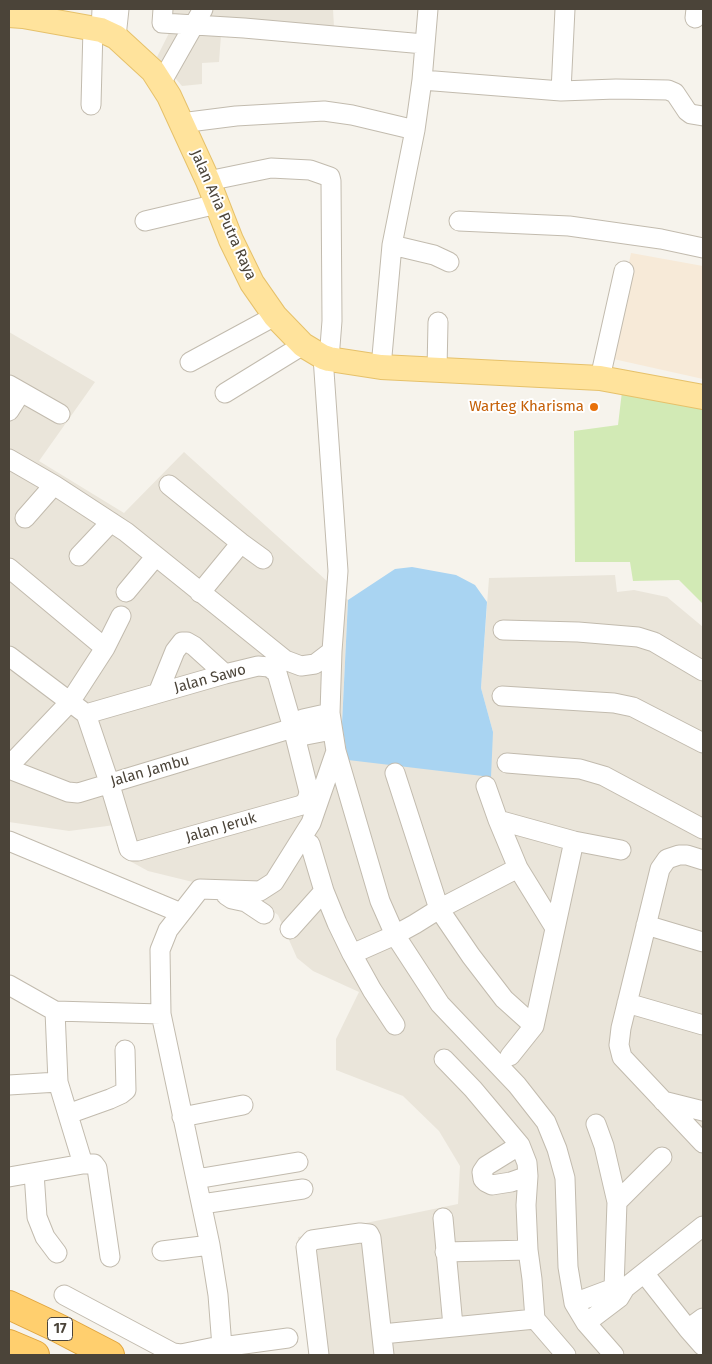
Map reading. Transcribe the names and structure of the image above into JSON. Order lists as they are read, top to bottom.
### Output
{
  "streets": {
    "highway": ["17"],
    "main road": ["Jalan Aria Putra Raya"],
    "street": ["Jalan Sawo", "Jalan Jambu", "Jalan Jeruk"]
  },
  "crossings": [
    ["Jalan Sawo", "Jalan Jambu"],
    ["Jalan Sawo", "Jalan Jeruk"],
    ["Jalan Jambu", "Jalan Jeruk"]
  ],
  "places": ["Warteg Kharisma"]
}
